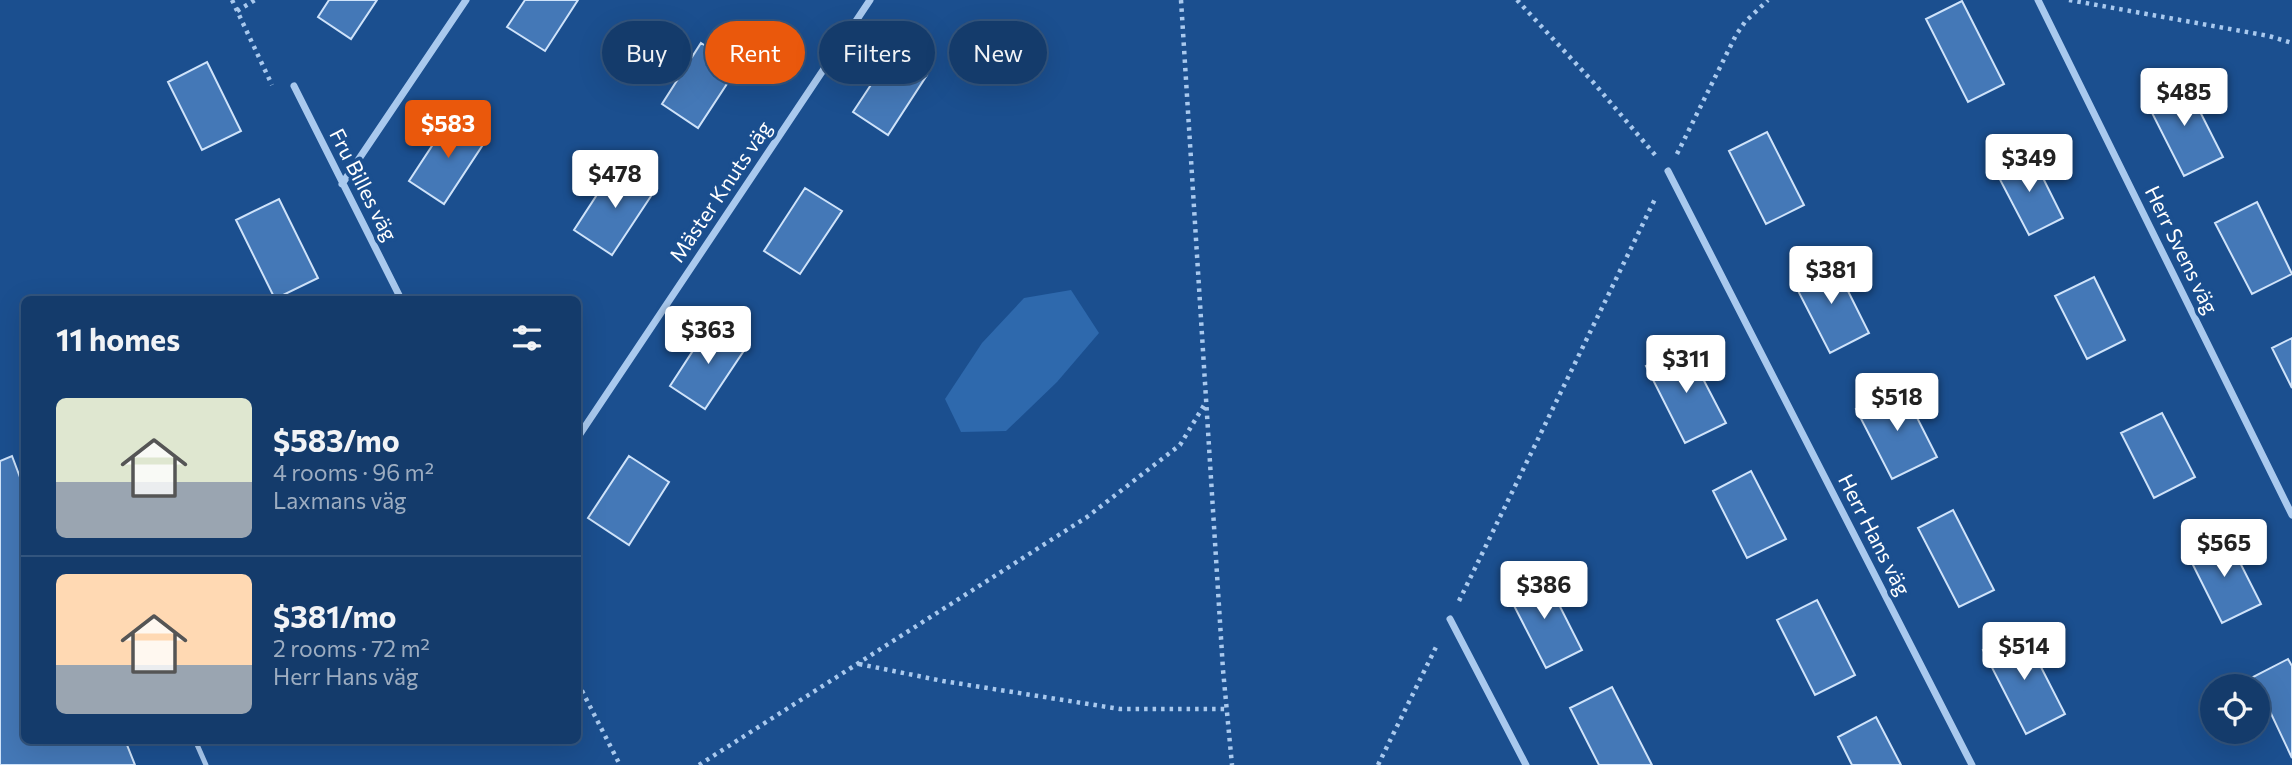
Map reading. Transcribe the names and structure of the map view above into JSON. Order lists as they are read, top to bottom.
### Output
{
  "streets": {
    "street": [
      "Fru Billes väg",
      "Mäster Knuts väg",
      "Herr Svens väg",
      "Herr Hans väg"
    ]
  },
  "page": {
    "chip": [
      "Buy",
      "Rent",
      "Filters",
      "New"
    ],
    "price": [
      "$485",
      "$583",
      "$349",
      "$478",
      "$381",
      "$363",
      "$311",
      "$518",
      "$565",
      "$386",
      "$514"
    ],
    "heading": "11 homes",
    "list": [
      {
        "name": "$583/mo",
        "note": "4 rooms · 96 m² · Laxmans väg"
      },
      {
        "name": "$381/mo",
        "note": "2 rooms · 72 m² · Herr Hans väg"
      }
    ]
  }
}
